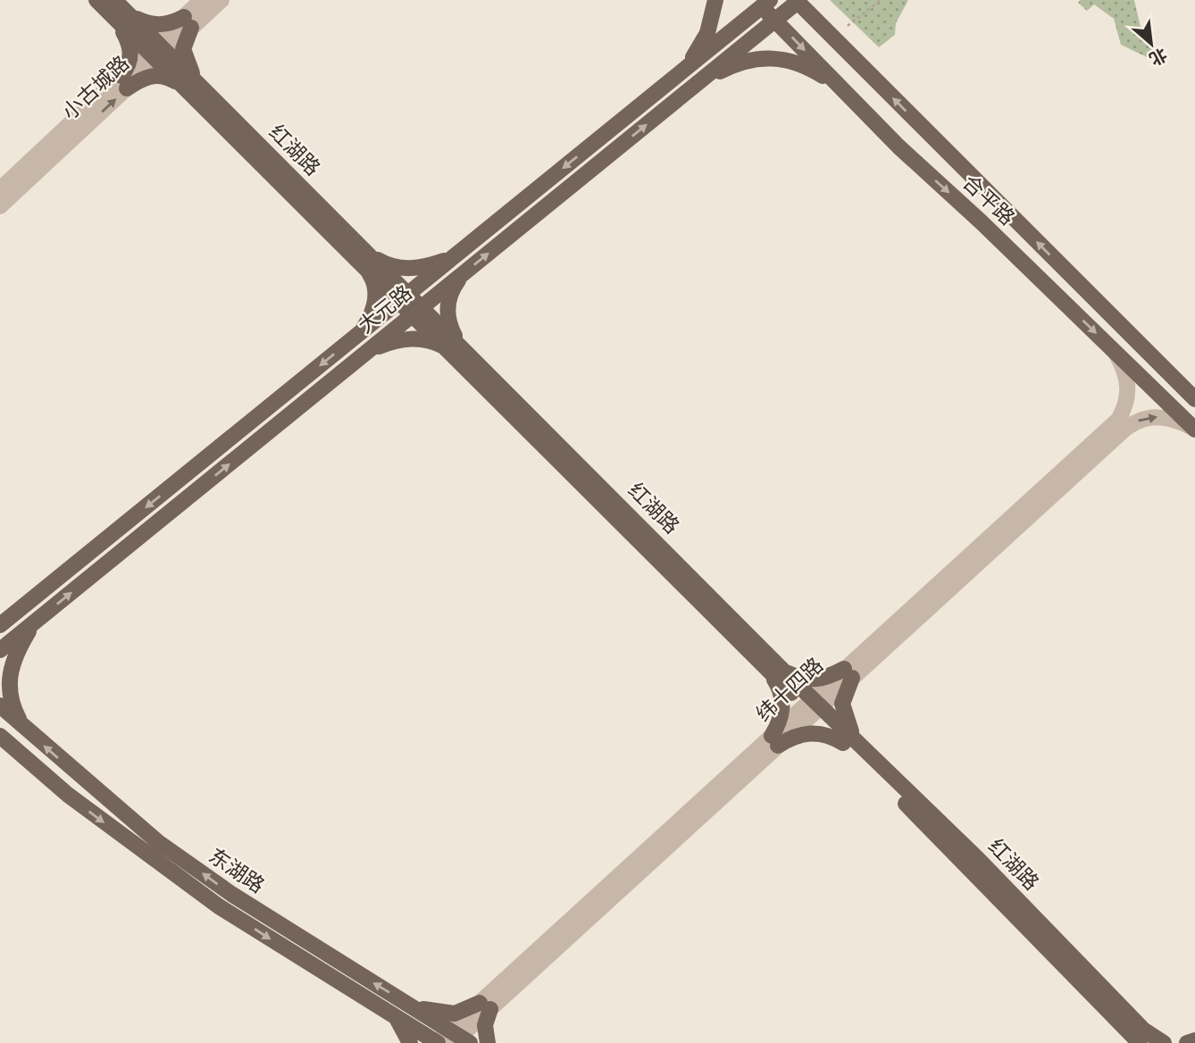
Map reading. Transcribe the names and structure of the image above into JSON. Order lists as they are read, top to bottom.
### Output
{
  "streets": {
    "main road": [
      "红湖路",
      "合平路",
      "大元路",
      "东湖路"
    ],
    "street": ["小古城路", "纬十四路"]
  },
  "crossings": [
    ["小古城路", "红湖路"],
    ["红湖路", "大元路"],
    ["红湖路", "纬十四路"],
    ["合平路", "大元路"],
    ["合平路", "纬十四路"],
    ["纬十四路", "东湖路"]
  ],
  "north": "bottom right"
}
